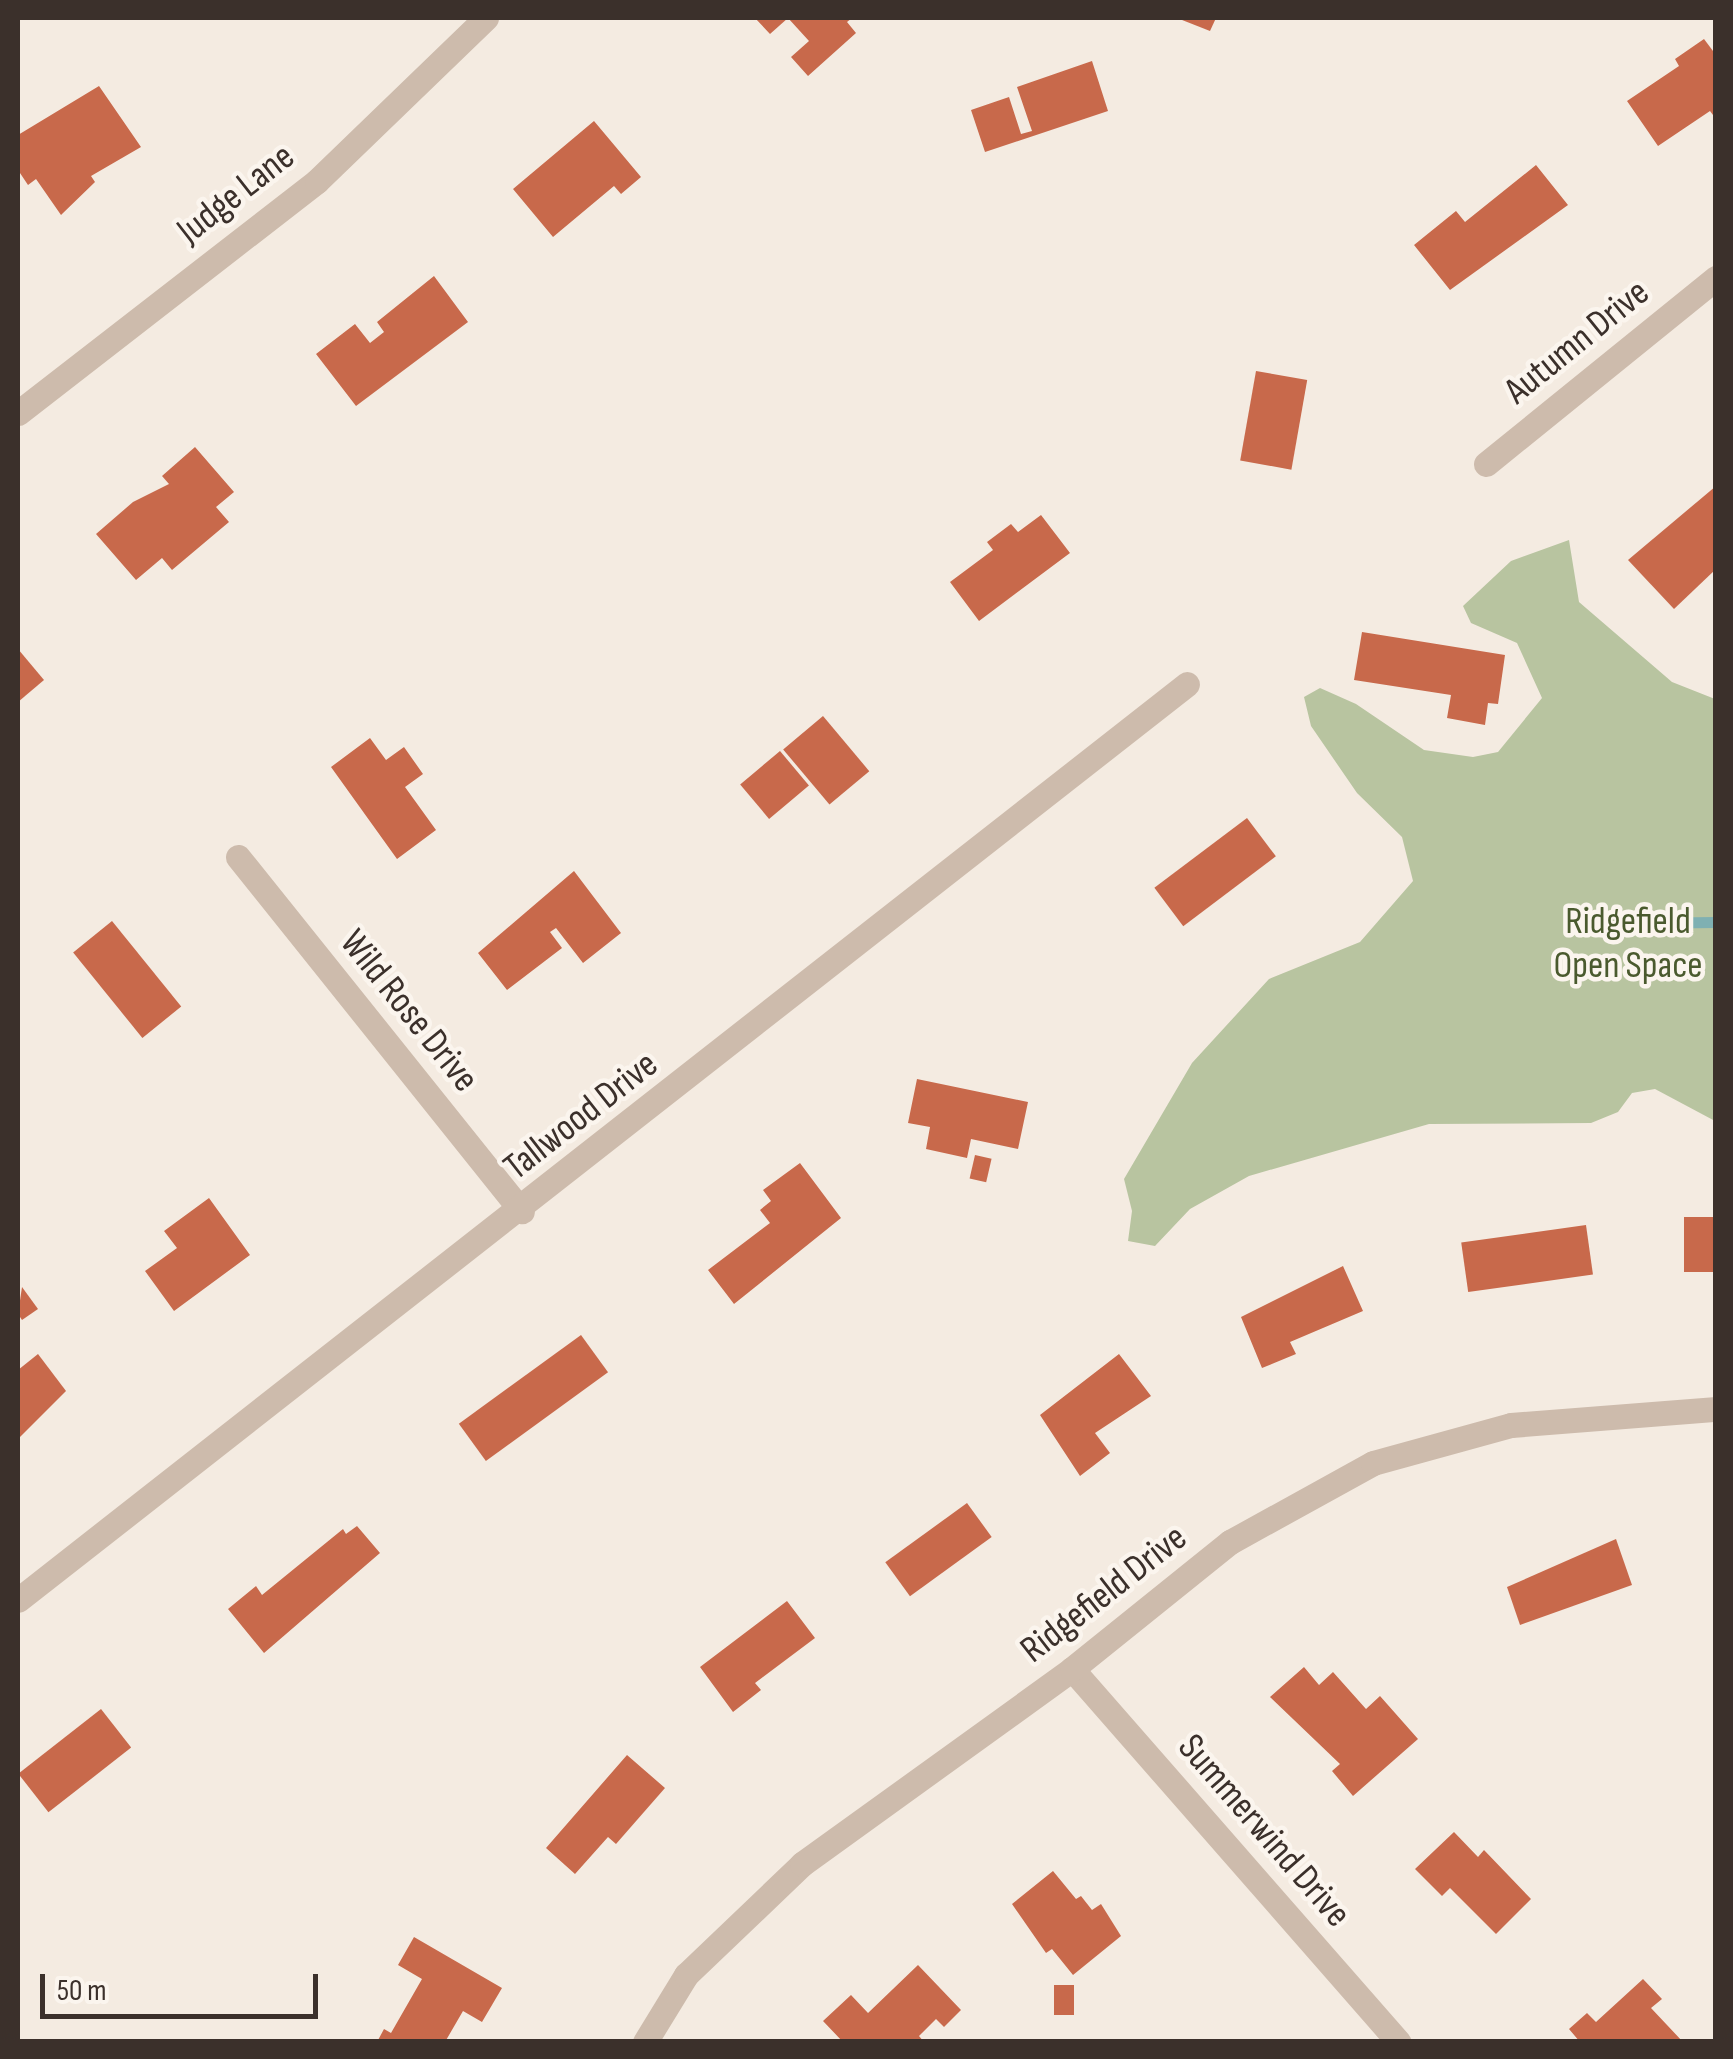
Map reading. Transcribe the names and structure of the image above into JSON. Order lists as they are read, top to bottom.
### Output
{
  "streets": {
    "street": [
      "Judge Lane",
      "Autumn Drive",
      "Wild Rose Drive",
      "Tallwood Drive",
      "Ridgefield Drive",
      "Summerwind Drive"
    ]
  },
  "crossings": [
    ["Wild Rose Drive", "Tallwood Drive"],
    ["Ridgefield Drive", "Summerwind Drive"]
  ],
  "parks": ["Ridgefield Open Space"],
  "scale_bar": "50 m"
}
